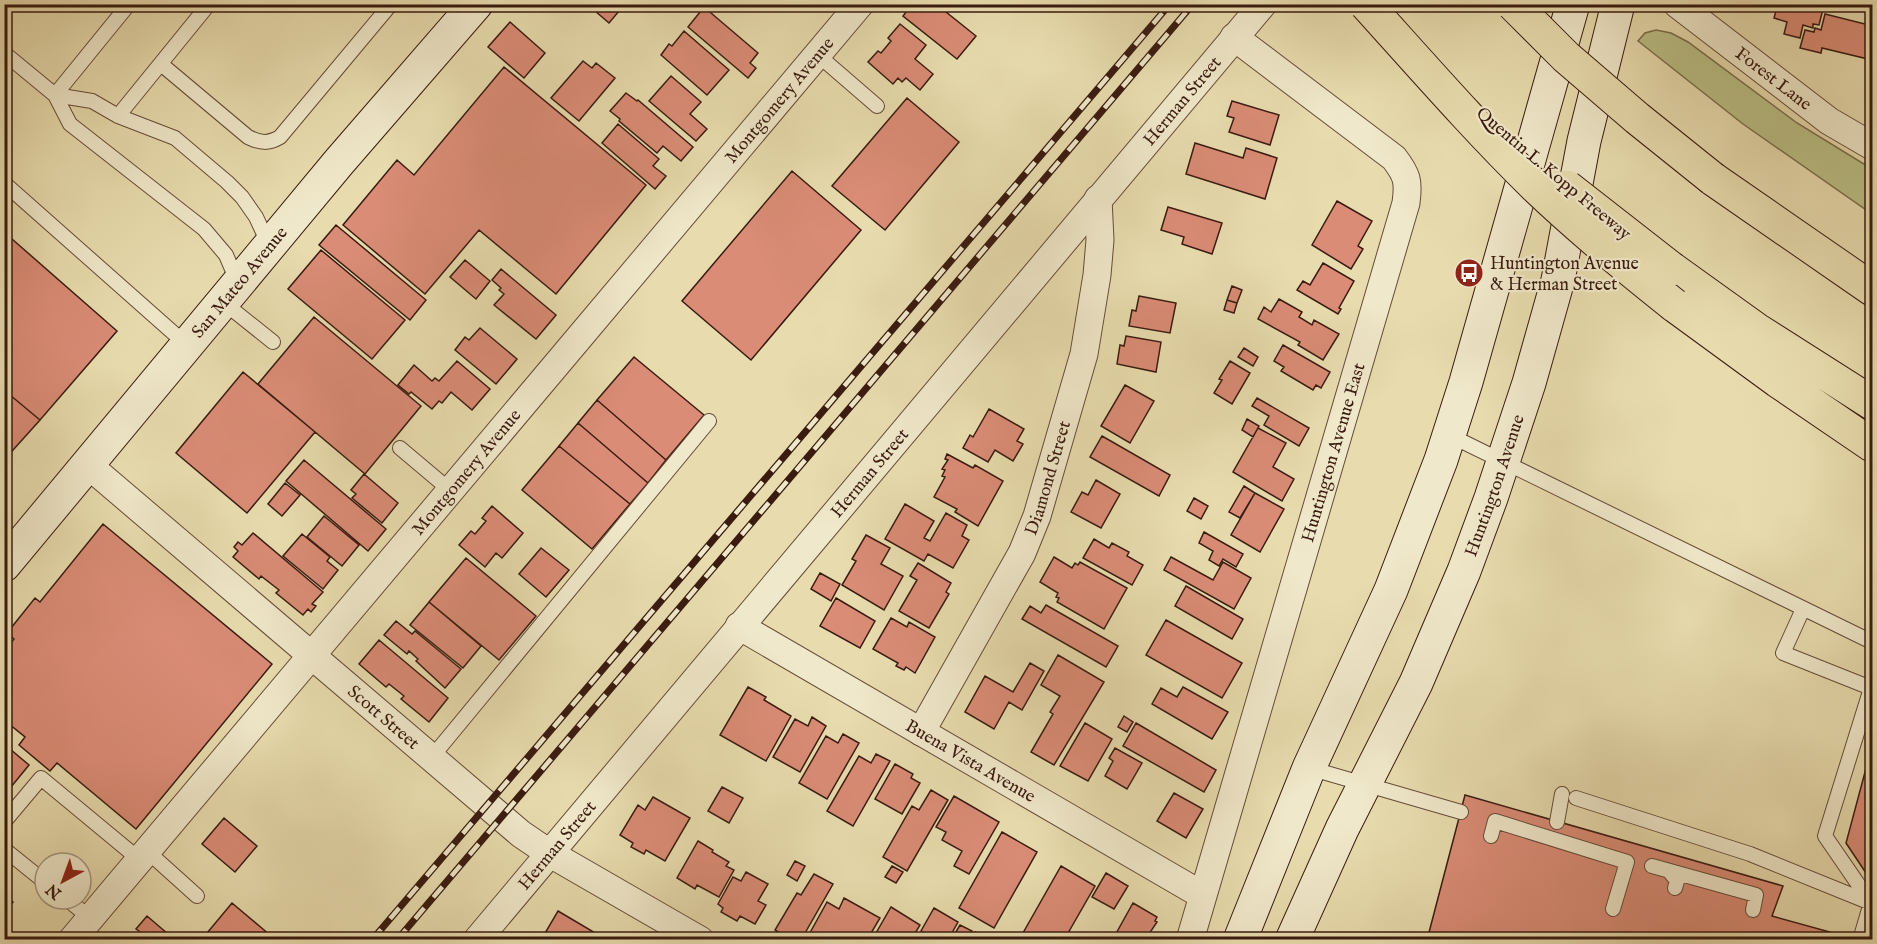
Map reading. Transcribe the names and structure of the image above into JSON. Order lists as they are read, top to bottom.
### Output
{
  "streets": {
    "highway": ["Quentin L. Kopp Freeway"],
    "street": [
      "Forest Lane",
      "Herman Street",
      "Montgomery Avenue",
      "San Mateo Avenue",
      "Huntington Avenue East",
      "Diamond Street",
      "Huntington Avenue",
      "Scott Street",
      "Buena Vista Avenue"
    ]
  },
  "crossings": [
    ["Herman Street", "Huntington Avenue East"],
    ["Herman Street", "Diamond Street"],
    ["Herman Street", "Scott Street"],
    ["Herman Street", "Buena Vista Avenue"],
    ["Montgomery Avenue", "Scott Street"],
    ["San Mateo Avenue", "Scott Street"],
    ["Huntington Avenue East", "Buena Vista Avenue"],
    ["Diamond Street", "Buena Vista Avenue"]
  ],
  "places": {
    "bus stop": ["Huntington Avenue & Herman Street"]
  },
  "north": "bottom left"
}
